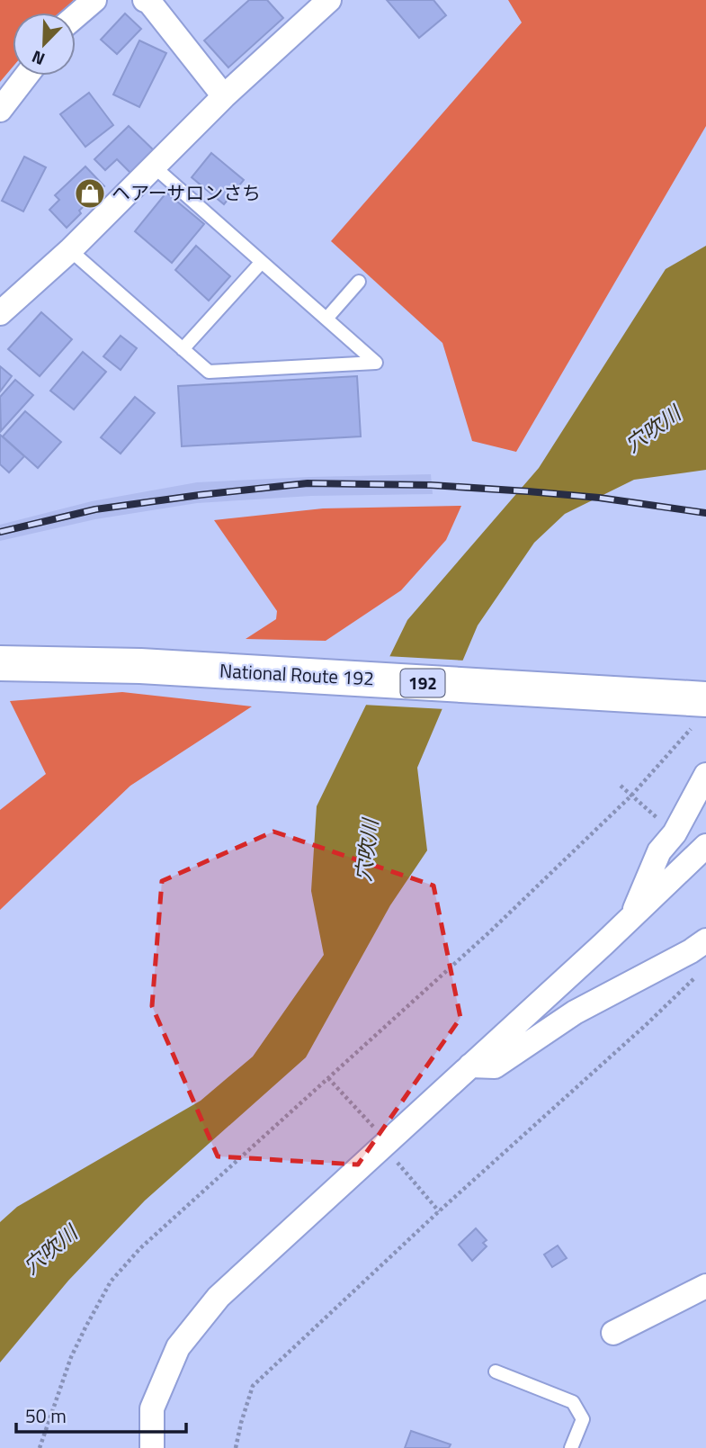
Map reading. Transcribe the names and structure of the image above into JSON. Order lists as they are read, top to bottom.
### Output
{
  "streets": {
    "highway": ["National Route 192", "192"]
  },
  "water": ["穴吹川"],
  "places": {
    "shop": ["ヘアーサロンさち"]
  },
  "scale_bar": "50 m",
  "north": "bottom left"
}
